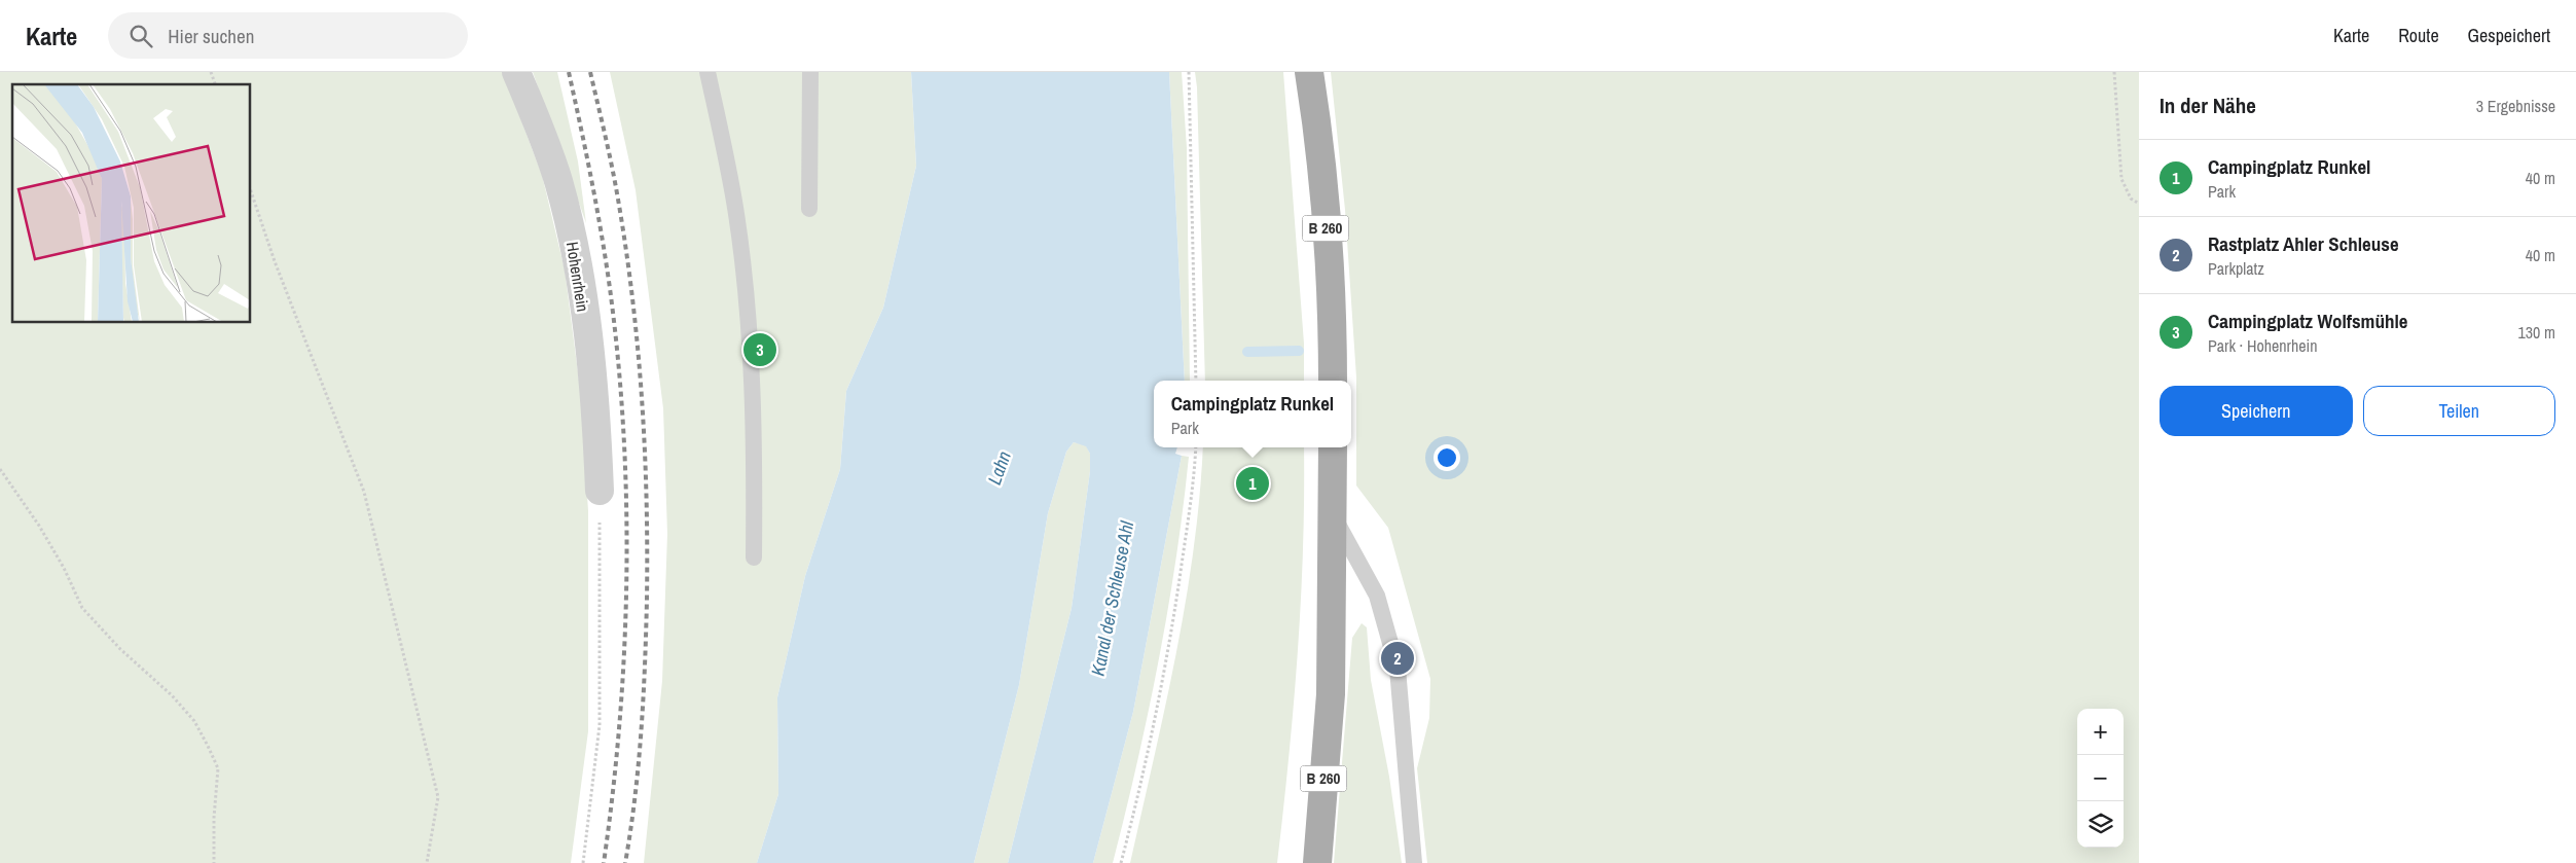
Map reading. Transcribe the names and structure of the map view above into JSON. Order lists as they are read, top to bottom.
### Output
{
  "streets": {
    "main road": ["B 260"],
    "street": ["Hohenrhein"]
  },
  "water": ["Lahn", "Kanal der Schleuse Ahl"],
  "page": {
    "header": "Karte",
    "search": "Hier suchen",
    "nav": ["Karte", "Route", "Gespeichert"],
    "heading": ["In der Nähe", "3 Ergebnisse"],
    "list": [
      {
        "mark": "1",
        "name": "Campingplatz Runkel",
        "note": "Park",
        "value": "40 m"
      },
      {
        "mark": "2",
        "name": "Rastplatz Ahler Schleuse",
        "note": "Parkplatz",
        "value": "40 m"
      },
      {
        "mark": "3",
        "name": "Campingplatz Wolfsmühle",
        "note": "Park · Hohenrhein",
        "value": "130 m"
      }
    ],
    "pins": ["3", "1", "2"],
    "buttons": ["Speichern", "Teilen"],
    "popup": ["Campingplatz Runkel", "Park"],
    "map_buttons": ["+", "−"]
  }
}
